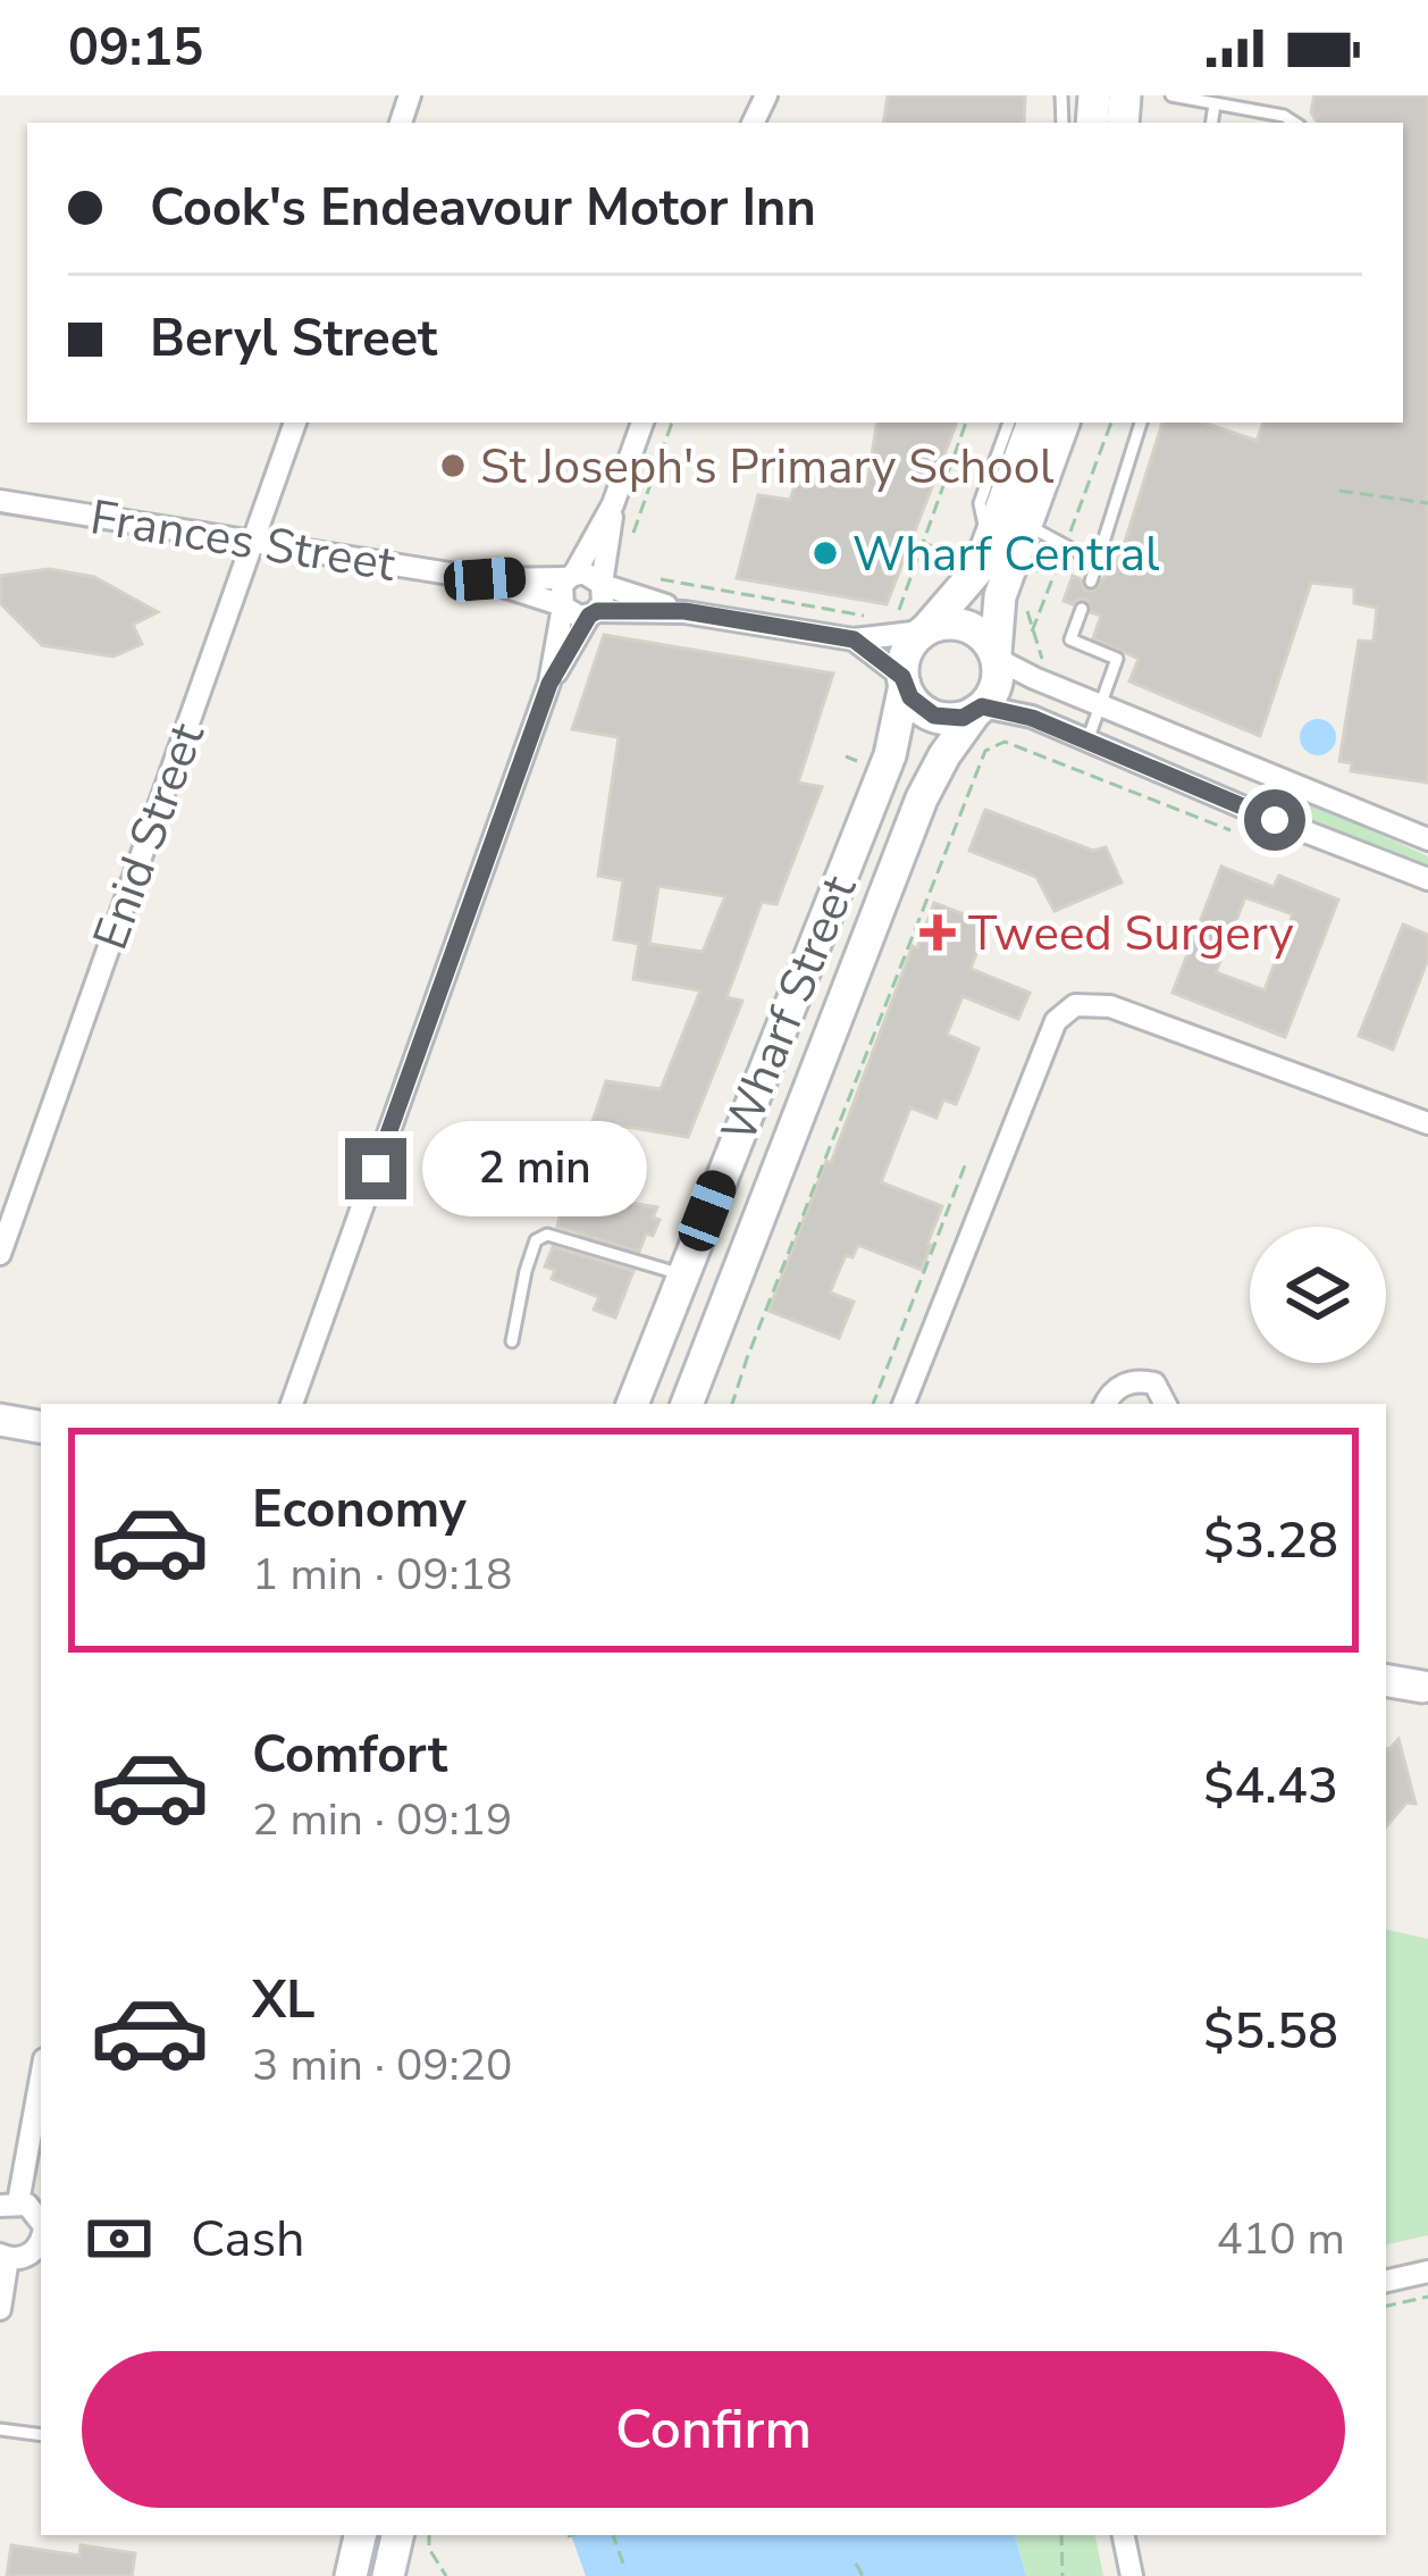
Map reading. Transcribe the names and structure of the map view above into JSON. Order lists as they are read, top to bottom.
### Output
{
  "streets": {
    "main road": ["Wharf Street"],
    "street": ["Frances Street", "Enid Street"]
  },
  "crossings": [
    ["Frances Street", "Enid Street"]
  ],
  "places": {
    "other": ["St Joseph's Primary School", "Wharf Central"],
    "health": ["Tweed Surgery"]
  },
  "page": {
    "status": "09:15",
    "banner": ["Cook's Endeavour Motor Inn", "Beryl Street"],
    "bubble": "2 min",
    "list": [
      {
        "name": "Economy",
        "note": "1 min · 09:18",
        "value": "$3.28"
      },
      {
        "name": "Comfort",
        "note": "2 min · 09:19",
        "value": "$4.43"
      },
      {
        "name": "XL",
        "note": "3 min · 09:20",
        "value": "$5.58"
      }
    ],
    "pay": ["Cash", "410 m"],
    "buttons": "Confirm"
  }
}
